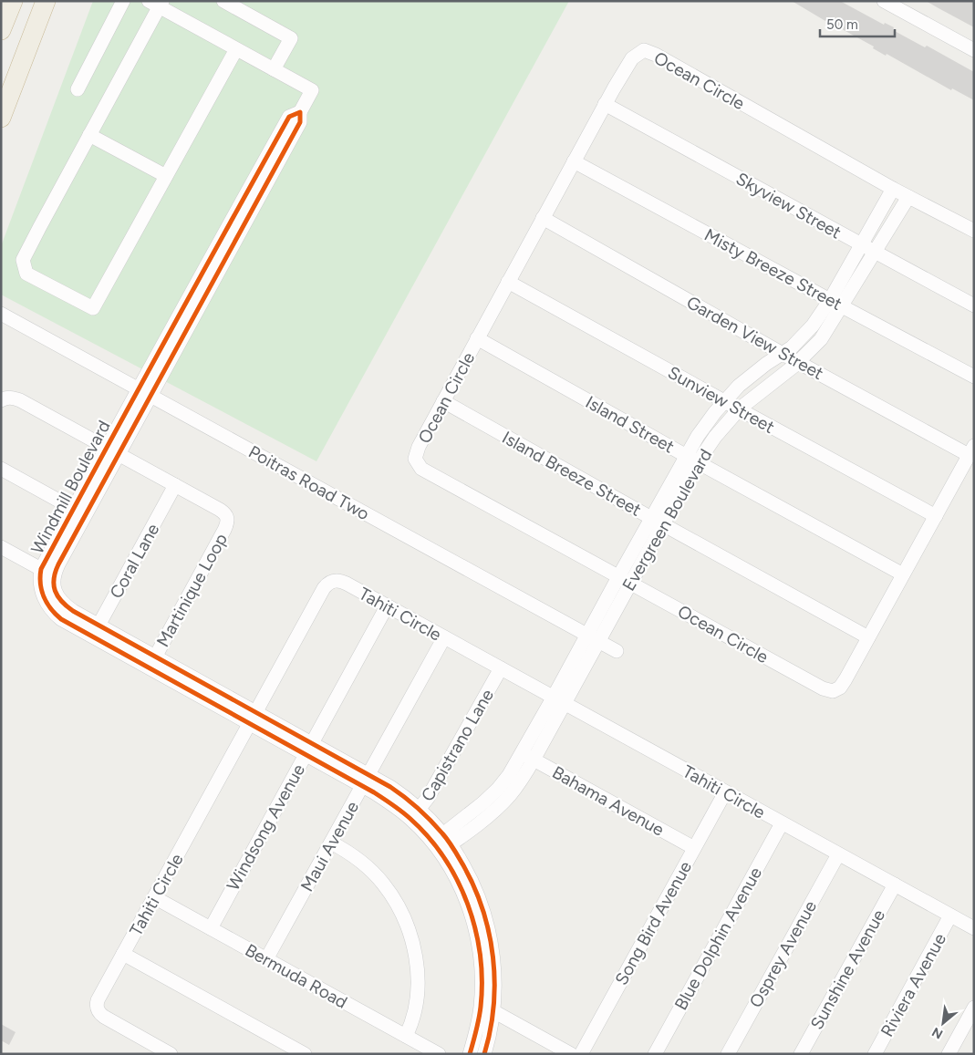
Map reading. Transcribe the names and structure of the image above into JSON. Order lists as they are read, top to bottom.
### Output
{
  "streets": {
    "street": [
      "Ocean Circle",
      "Skyview Street",
      "Misty Breeze Street",
      "Garden View Street",
      "Sunview Street",
      "Island Street",
      "Island Breeze Street",
      "Poitras Road Two",
      "Windmill Boulevard",
      "Evergreen Boulevard",
      "Coral Lane",
      "Martinique Loop",
      "Tahiti Circle",
      "Capistrano Lane",
      "Bahama Avenue",
      "Windsong Avenue",
      "Maui Avenue",
      "Song Bird Avenue",
      "Blue Dolphin Avenue",
      "Osprey Avenue",
      "Sunshine Avenue",
      "Bermuda Road",
      "Riviera Avenue"
    ]
  },
  "crossings": [
    ["Ocean Circle", "Skyview Street"],
    ["Ocean Circle", "Misty Breeze Street"],
    ["Ocean Circle", "Garden View Street"],
    ["Ocean Circle", "Sunview Street"],
    ["Ocean Circle", "Island Street"],
    ["Ocean Circle", "Island Breeze Street"],
    ["Ocean Circle", "Evergreen Boulevard"],
    ["Skyview Street", "Evergreen Boulevard"],
    ["Misty Breeze Street", "Evergreen Boulevard"],
    ["Garden View Street", "Evergreen Boulevard"],
    ["Sunview Street", "Evergreen Boulevard"],
    ["Island Street", "Evergreen Boulevard"],
    ["Island Breeze Street", "Evergreen Boulevard"],
    ["Poitras Road Two", "Windmill Boulevard"],
    ["Poitras Road Two", "Evergreen Boulevard"],
    ["Windmill Boulevard", "Evergreen Boulevard"],
    ["Windmill Boulevard", "Coral Lane"],
    ["Windmill Boulevard", "Martinique Loop"],
    ["Windmill Boulevard", "Tahiti Circle"],
    ["Windmill Boulevard", "Capistrano Lane"],
    ["Windmill Boulevard", "Windsong Avenue"],
    ["Windmill Boulevard", "Maui Avenue"],
    ["Evergreen Boulevard", "Tahiti Circle"],
    ["Evergreen Boulevard", "Bahama Avenue"],
    ["Coral Lane", "Martinique Loop"],
    ["Tahiti Circle", "Capistrano Lane"],
    ["Tahiti Circle", "Windsong Avenue"],
    ["Tahiti Circle", "Maui Avenue"],
    ["Tahiti Circle", "Song Bird Avenue"],
    ["Tahiti Circle", "Blue Dolphin Avenue"],
    ["Tahiti Circle", "Osprey Avenue"],
    ["Tahiti Circle", "Sunshine Avenue"],
    ["Tahiti Circle", "Bermuda Road"],
    ["Tahiti Circle", "Riviera Avenue"],
    ["Bahama Avenue", "Song Bird Avenue"],
    ["Windsong Avenue", "Bermuda Road"],
    ["Maui Avenue", "Bermuda Road"]
  ],
  "scale_bar": "50 m",
  "north": "bottom left"
}
